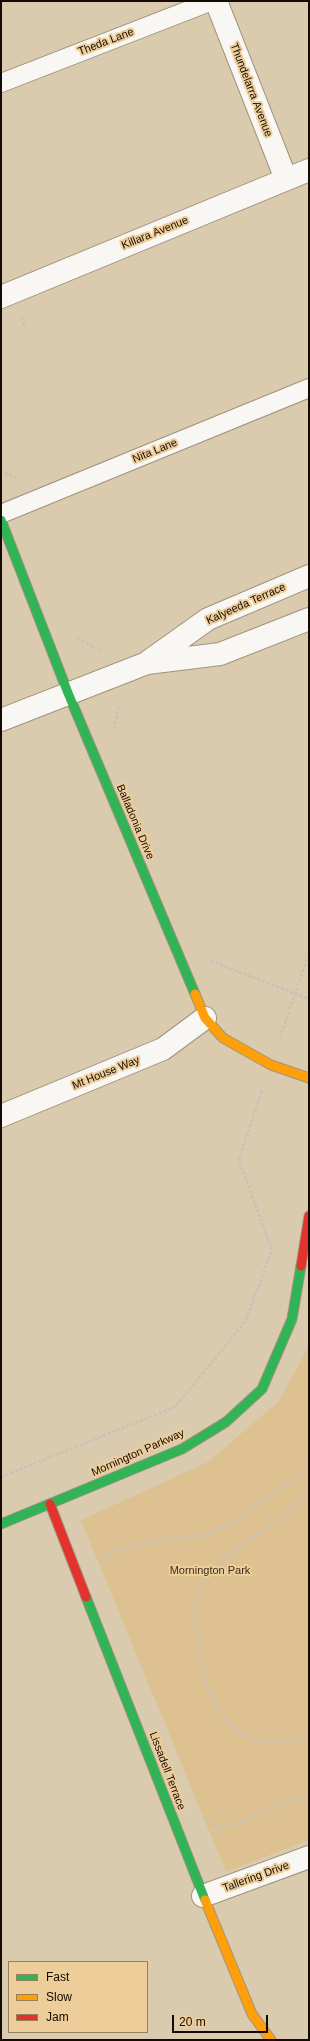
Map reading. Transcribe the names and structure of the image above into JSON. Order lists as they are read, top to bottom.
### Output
{
  "streets": {
    "street": [
      "Thundelarra Avenue",
      "Killara Avenue",
      "Kalyeeda Terrace",
      "Balladonia Drive",
      "Mt House Way",
      "Mornington Parkway",
      "Lissadell Terrace",
      "Tallering Drive"
    ],
    "lane": ["Theda Lane", "Nita Lane"]
  },
  "crossings": [
    ["Thundelarra Avenue", "Killara Avenue"],
    ["Kalyeeda Terrace", "Balladonia Drive"],
    ["Balladonia Drive", "Mt House Way"],
    ["Mornington Parkway", "Lissadell Terrace"],
    ["Lissadell Terrace", "Tallering Drive"]
  ],
  "parks": ["Mornington Park"],
  "legend": ["Fast", "Slow", "Jam"],
  "scale_bar": "20 m"
}
